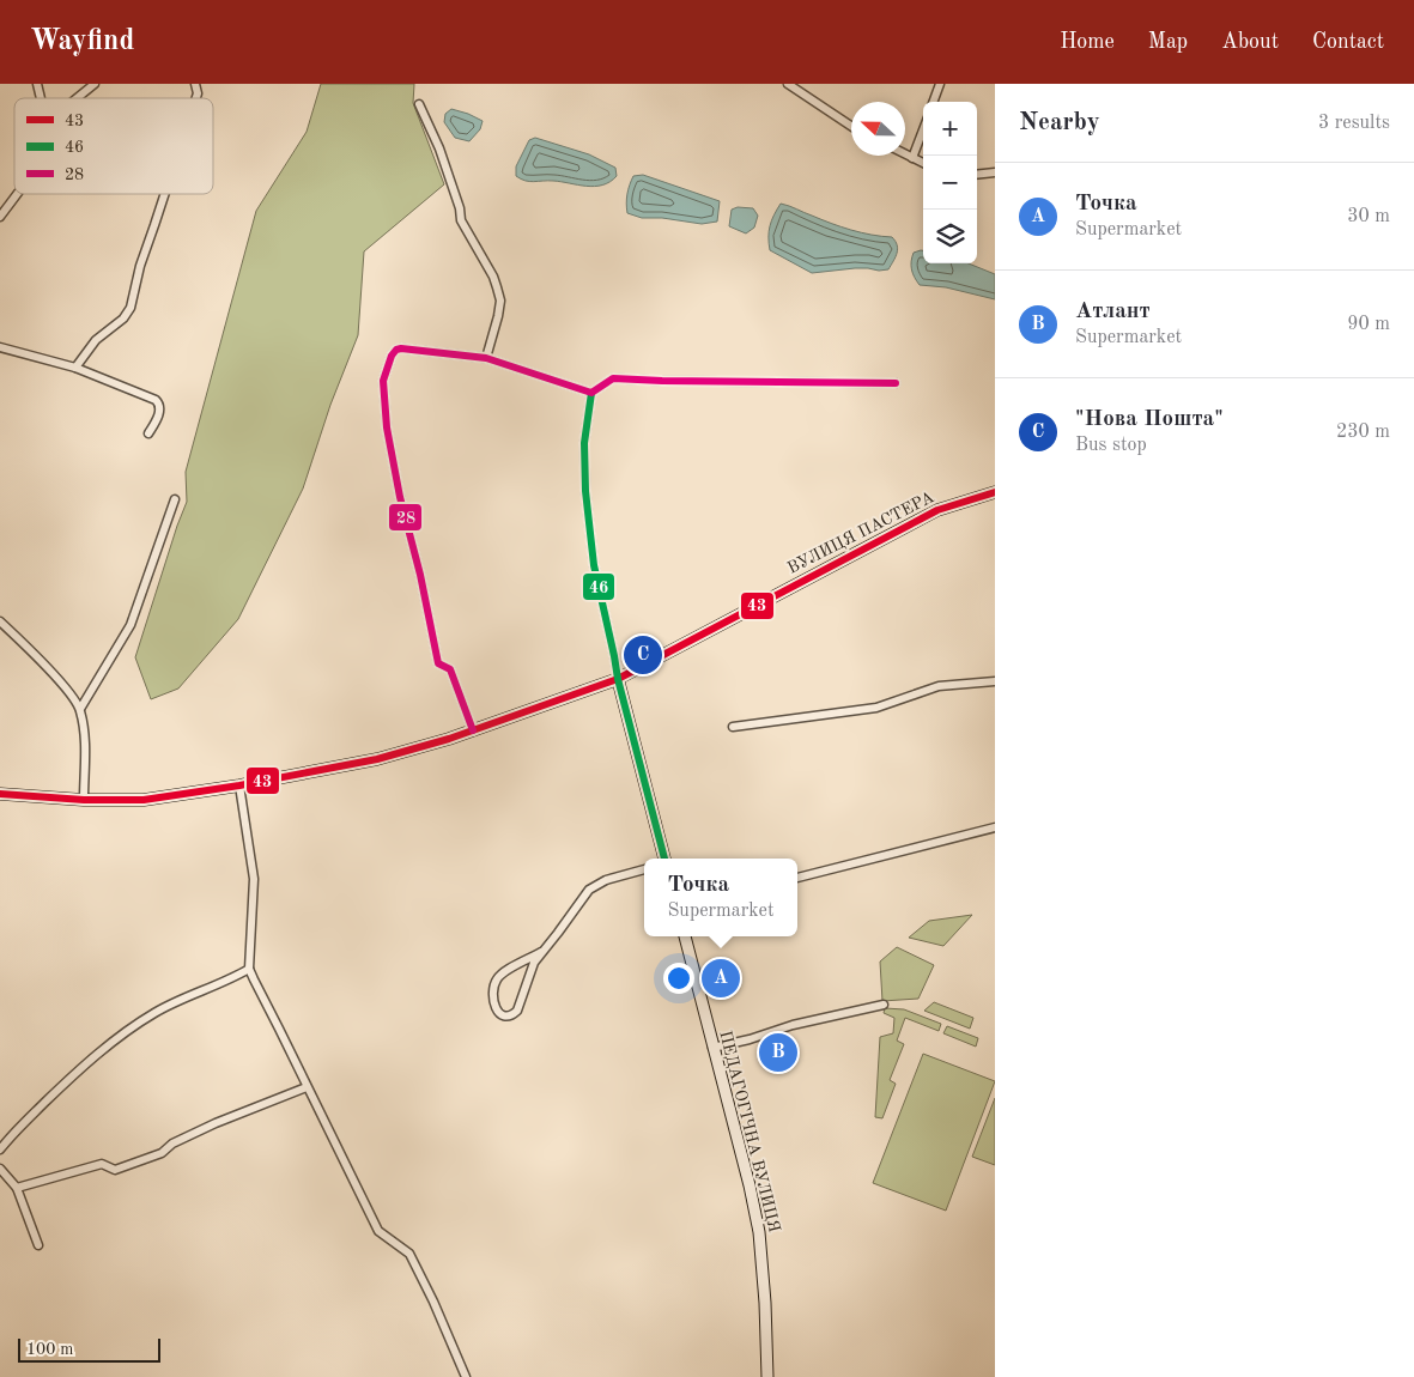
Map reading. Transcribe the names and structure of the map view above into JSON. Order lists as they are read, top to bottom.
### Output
{
  "streets": {
    "street": ["ВУЛИЦЯ ПАСТЕРА", "ПЕДАГОГІЧНА ВУЛИЦЯ"]
  },
  "lines": ["transit line 28", "transit line 46", "transit line 43"],
  "legend": ["43", "46", "28"],
  "scale_bar": "100 m",
  "north": "left",
  "page": {
    "header": "Wayfind",
    "nav": [
      "Home",
      "Map",
      "About",
      "Contact"
    ],
    "heading": ["Nearby", "3 results"],
    "map_buttons": ["+", "−"],
    "list": [
      {
        "mark": "A",
        "name": "Точка",
        "note": "Supermarket",
        "value": "30 m"
      },
      {
        "mark": "B",
        "name": "Атлант",
        "note": "Supermarket",
        "value": "90 m"
      },
      {
        "mark": "C",
        "name": "\"Нова Пошта\"",
        "note": "Bus stop",
        "value": "230 m"
      }
    ],
    "pins": ["C", "A", "B"],
    "popup": ["Точка", "Supermarket"],
    "scale": "100 m"
  }
}
